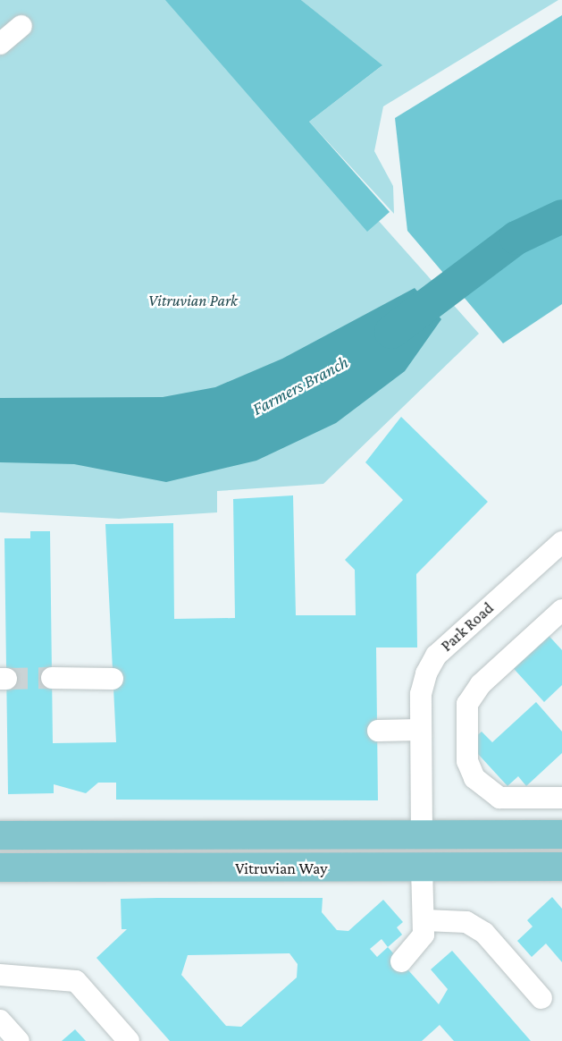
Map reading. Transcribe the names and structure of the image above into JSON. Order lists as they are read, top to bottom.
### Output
{
  "streets": {
    "main road": ["Vitruvian Way"],
    "street": ["Park Road"]
  },
  "water": ["Farmers Branch"],
  "parks": ["Vitruvian Park"]
}
